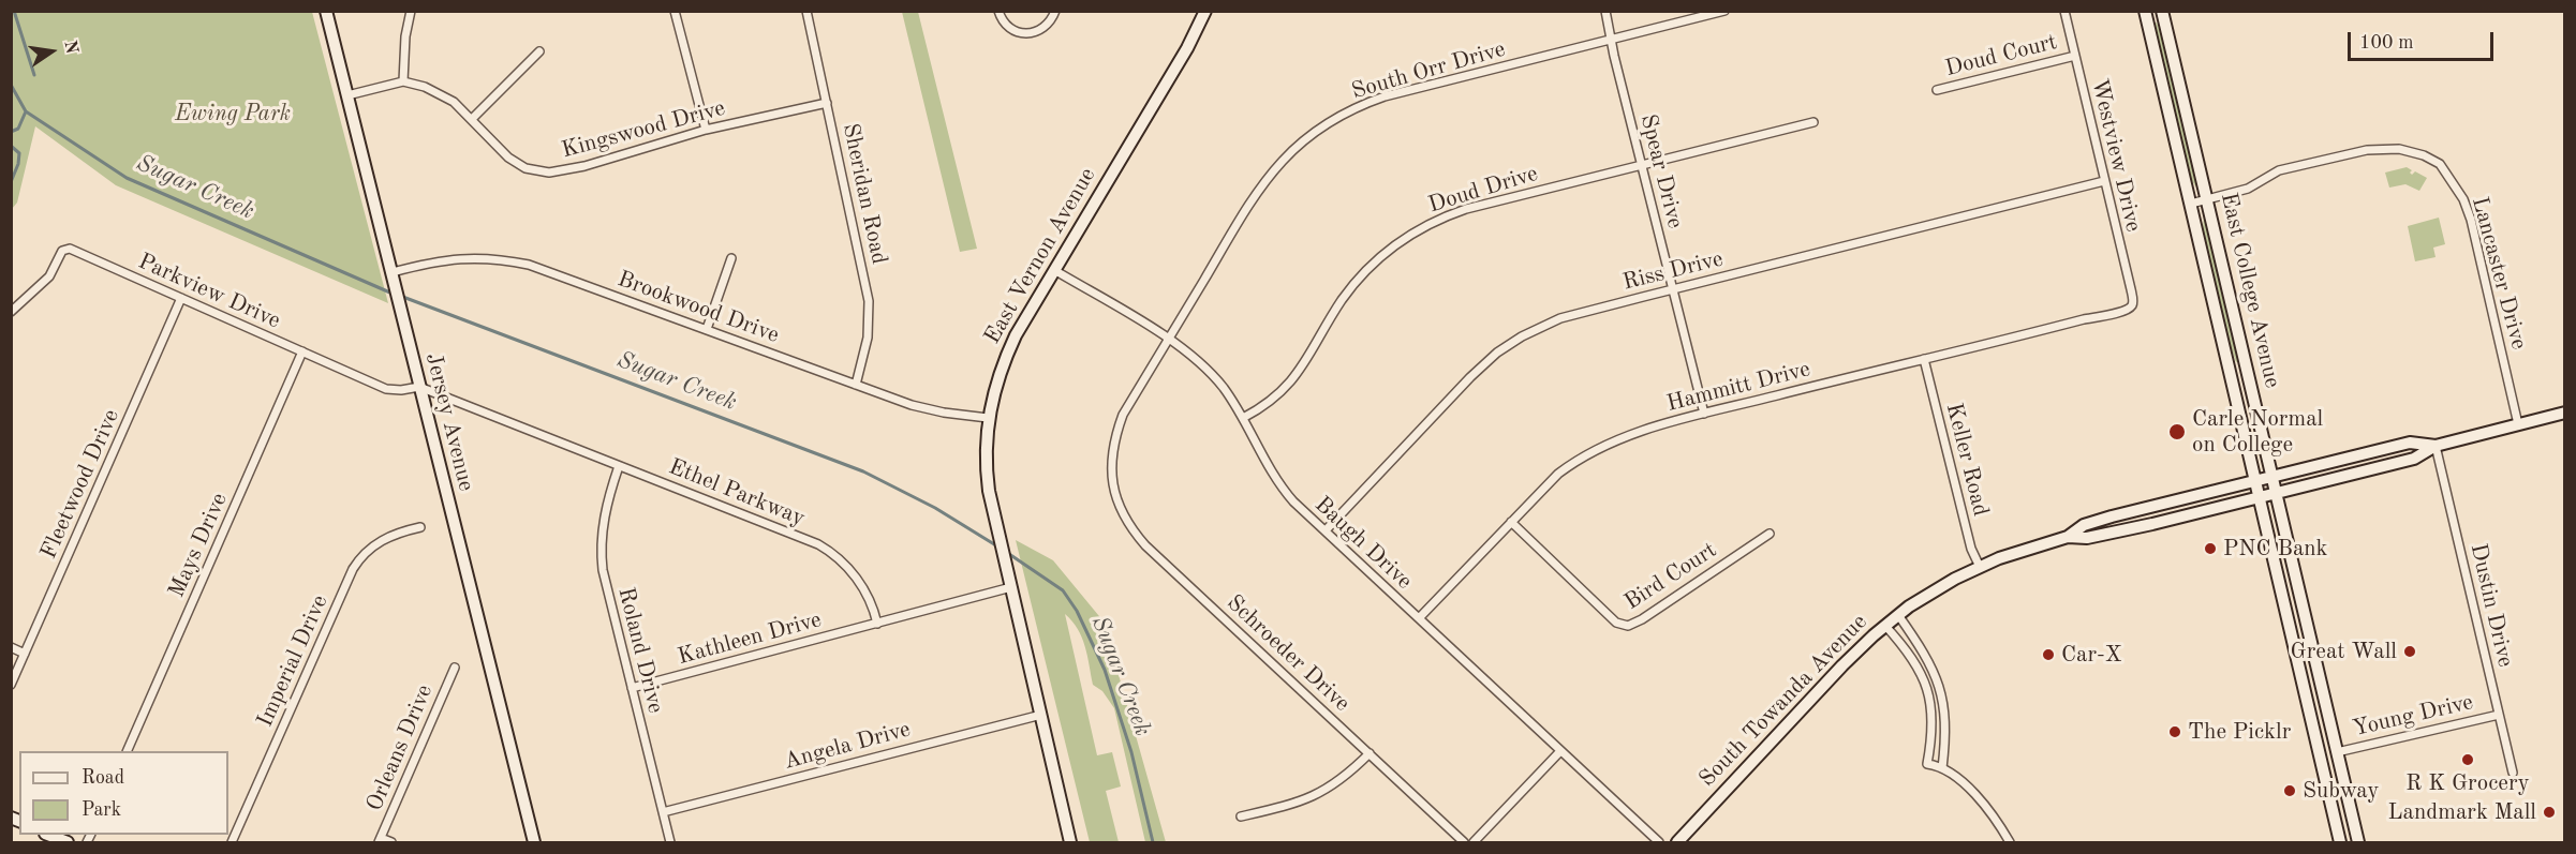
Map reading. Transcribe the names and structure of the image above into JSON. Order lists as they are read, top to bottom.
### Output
{
  "streets": {
    "main road": [
      "East Vernon Avenue",
      "East College Avenue",
      "Jersey Avenue",
      "South Towanda Avenue"
    ],
    "street": [
      "Doud Court",
      "South Orr Drive",
      "Kingswood Drive",
      "Westview Drive",
      "Spear Drive",
      "Doud Drive",
      "Sheridan Road",
      "Riss Drive",
      "Lancaster Drive",
      "Parkview Drive",
      "Brookwood Drive",
      "Hammitt Drive",
      "Keller Road",
      "Fleetwood Drive",
      "Ethel Parkway",
      "Baugh Drive",
      "Mays Drive",
      "Bird Court",
      "Dustin Drive",
      "Kathleen Drive",
      "Roland Drive",
      "Schroeder Drive",
      "Imperial Drive",
      "Young Drive",
      "Angela Drive",
      "Orleans Drive"
    ]
  },
  "crossings": [
    ["Doud Court", "Westview Drive"],
    ["South Orr Drive", "Spear Drive"],
    ["South Orr Drive", "Baugh Drive"],
    ["South Orr Drive", "Schroeder Drive"],
    ["Kingswood Drive", "Sheridan Road"],
    ["Westview Drive", "Riss Drive"],
    ["Westview Drive", "Hammitt Drive"],
    ["Spear Drive", "Doud Drive"],
    ["Spear Drive", "Riss Drive"],
    ["Spear Drive", "Hammitt Drive"],
    ["Doud Drive", "Baugh Drive"],
    ["Sheridan Road", "Brookwood Drive"],
    ["East Vernon Avenue", "Brookwood Drive"],
    ["East Vernon Avenue", "Baugh Drive"],
    ["East Vernon Avenue", "Angela Drive"],
    ["Riss Drive", "Baugh Drive"],
    ["Lancaster Drive", "East College Avenue"],
    ["East College Avenue", "South Towanda Avenue"],
    ["East College Avenue", "Young Drive"],
    ["Parkview Drive", "Jersey Avenue"],
    ["Parkview Drive", "Fleetwood Drive"],
    ["Parkview Drive", "Ethel Parkway"],
    ["Parkview Drive", "Mays Drive"],
    ["Brookwood Drive", "Jersey Avenue"],
    ["Hammitt Drive", "Keller Road"],
    ["Hammitt Drive", "Baugh Drive"],
    ["Hammitt Drive", "Bird Court"],
    ["Jersey Avenue", "Ethel Parkway"],
    ["Keller Road", "South Towanda Avenue"],
    ["Ethel Parkway", "Kathleen Drive"],
    ["Ethel Parkway", "Roland Drive"],
    ["Dustin Drive", "South Towanda Avenue"],
    ["Dustin Drive", "Young Drive"],
    ["Kathleen Drive", "Roland Drive"],
    ["Roland Drive", "Angela Drive"]
  ],
  "water": ["Sugar Creek"],
  "parks": ["Ewing Park"],
  "places": [
    "Carle Normal on College",
    "PNC Bank",
    "Great Wall",
    "Car-X",
    "The Picklr",
    "R K Grocery",
    "Subway",
    "Landmark Mall"
  ],
  "legend": ["Road", "Park"],
  "scale_bar": "100 m",
  "north": "right"
}
